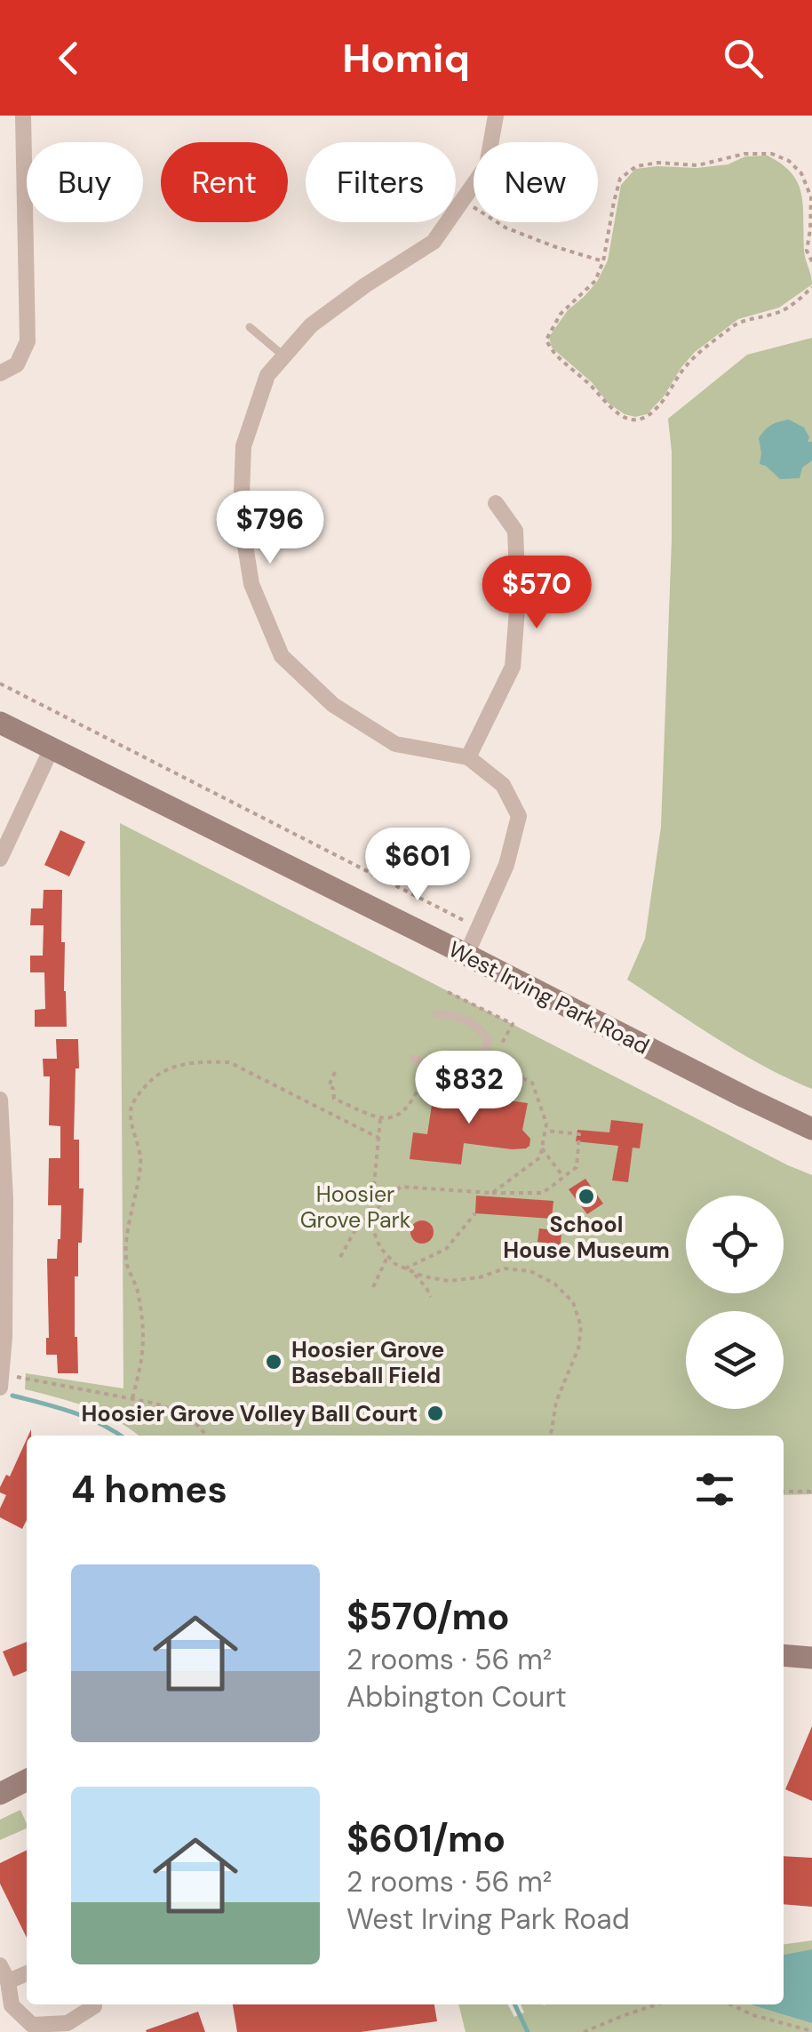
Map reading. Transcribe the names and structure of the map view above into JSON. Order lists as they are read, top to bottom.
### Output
{
  "streets": {
    "main road": ["West Irving Park Road"]
  },
  "parks": ["Hoosier Grove Park"],
  "places": ["School House Museum", "Hoosier Grove Baseball Field", "Hoosier Grove Volley Ball Court"],
  "page": {
    "header": "Homiq",
    "chip": [
      "Buy",
      "Rent",
      "Filters",
      "New"
    ],
    "price": [
      "$796",
      "$570",
      "$601",
      "$832"
    ],
    "heading": "4 homes",
    "list": [
      {
        "name": "$570/mo",
        "note": "2 rooms · 56 m² · Abbington Court"
      },
      {
        "name": "$601/mo",
        "note": "2 rooms · 56 m² · West Irving Park Road"
      }
    ]
  }
}
